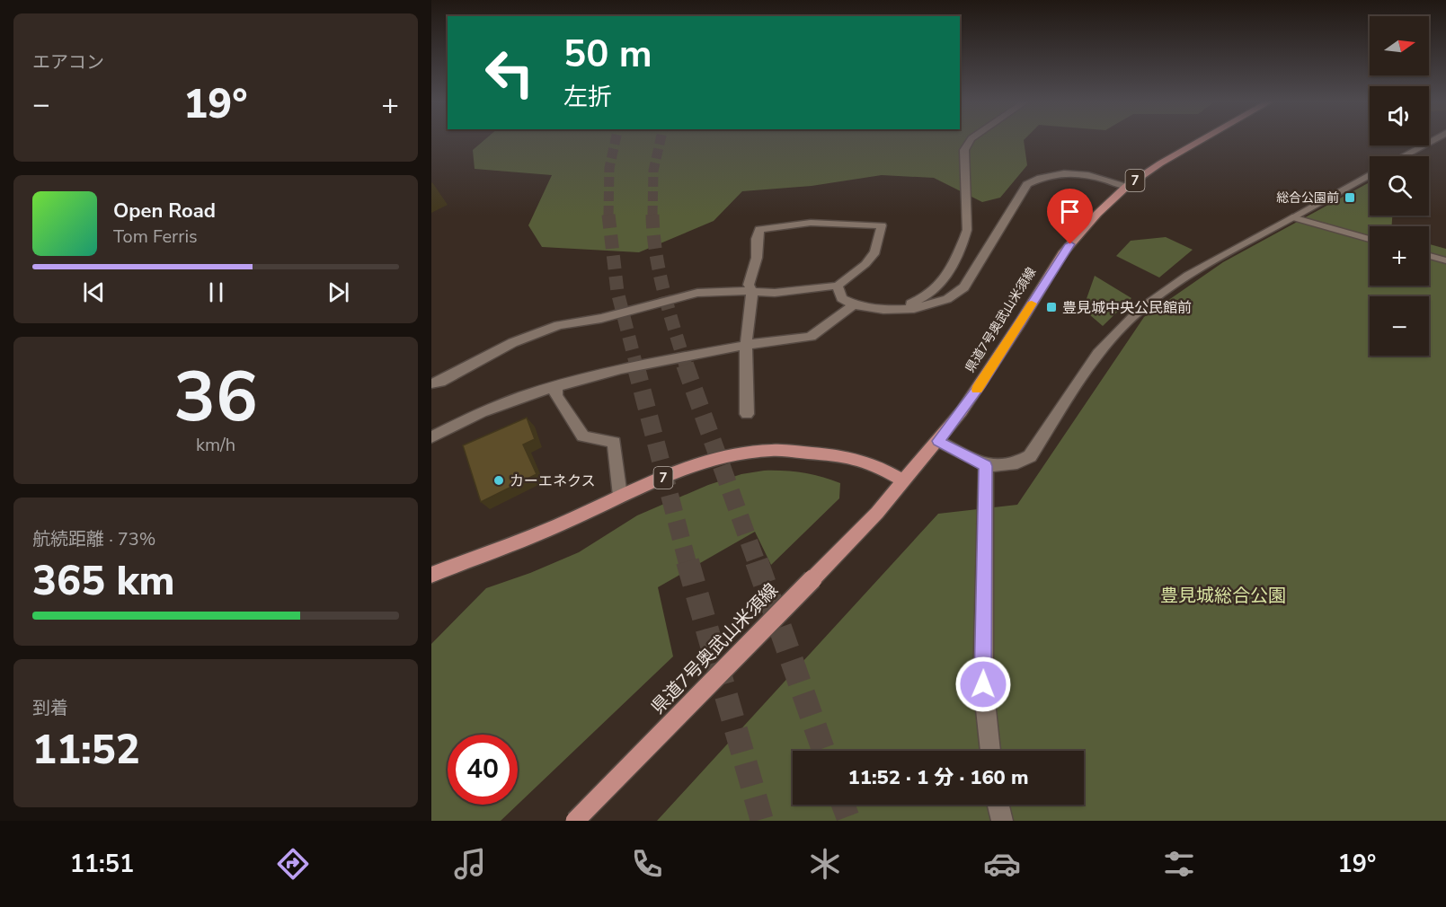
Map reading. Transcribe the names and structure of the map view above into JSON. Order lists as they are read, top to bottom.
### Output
{
  "streets": {
    "main road": ["7", "県道7号奥武山米須線"]
  },
  "crossings": [
    ["7", "県道7号奥武山米須線"]
  ],
  "parks": ["豊見城総合公園"],
  "places": {
    "transit": ["総合公園前", "豊見城中央公民館前"],
    "other": ["カーエネクス"]
  },
  "north": "right",
  "page": {
    "tile": [
      "エアコン",
      ["36", "km/h"],
      ["航続距離 · 73%", "365 km"],
      ["到着", "11:52"]
    ],
    "map_buttons": ["+", "−"],
    "turn": ["50 m", "左折"],
    "heat": ["−", "19°", "+"],
    "song": ["Open Road", "Tom Ferris"],
    "limit": "40",
    "trip": "11:52 · 1 分 · 160 m",
    "tabs": ["11:51", "19°"]
  }
}
